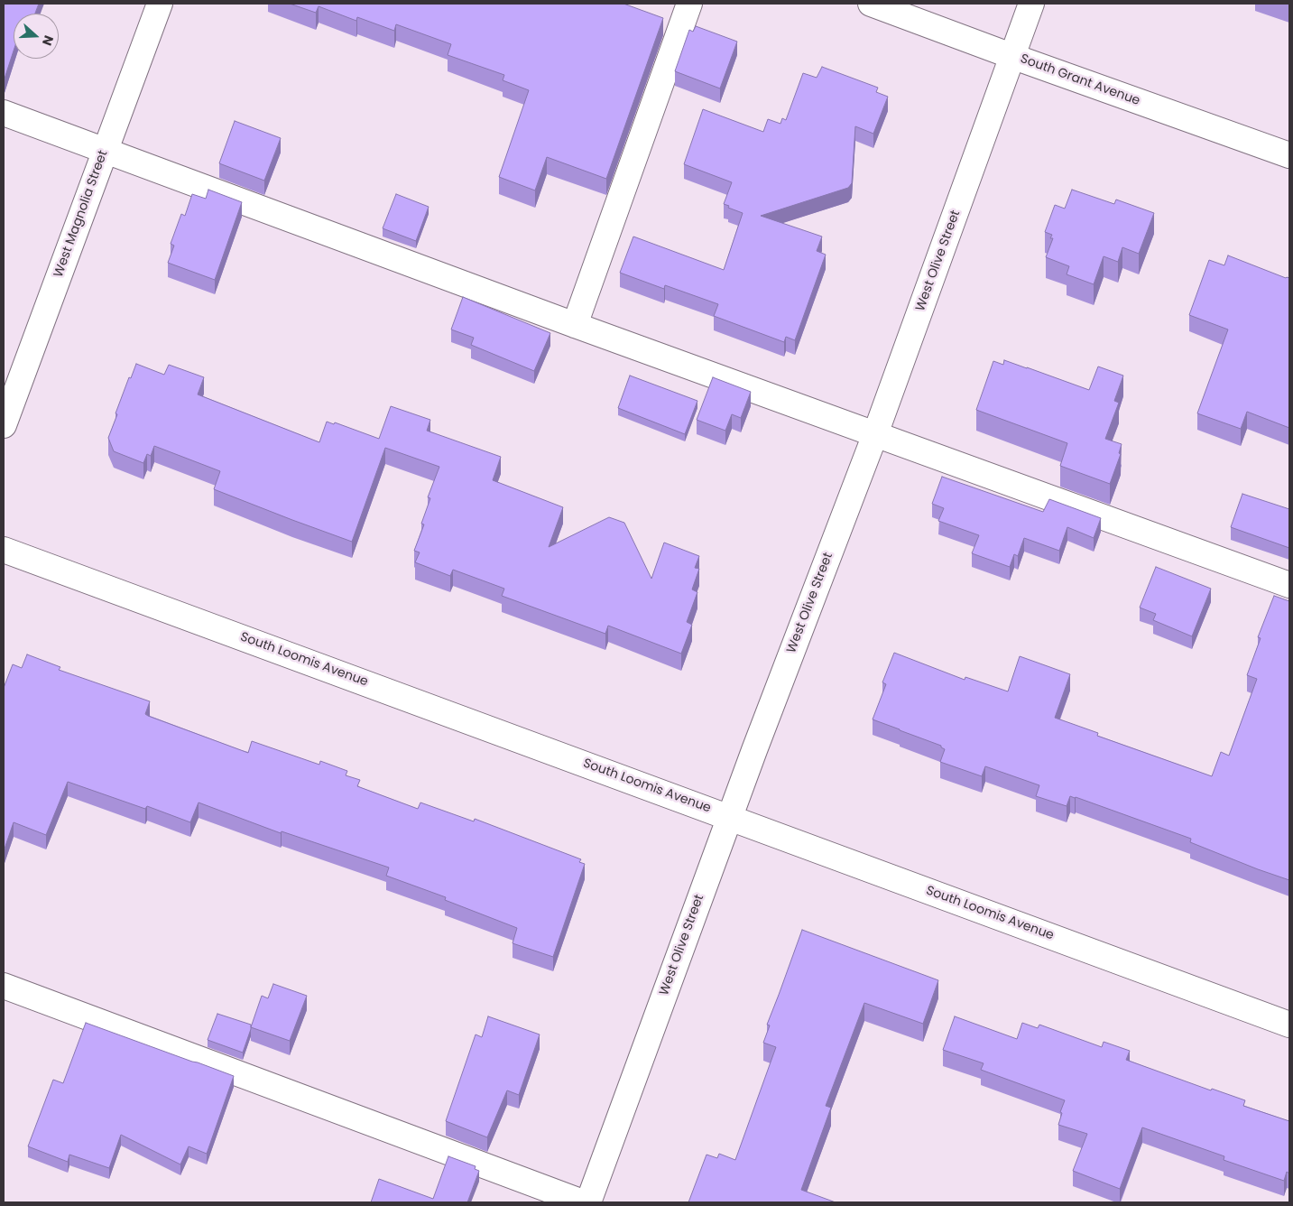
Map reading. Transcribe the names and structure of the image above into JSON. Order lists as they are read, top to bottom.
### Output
{
  "streets": {
    "street": [
      "South Grant Avenue",
      "West Magnolia Street",
      "West Olive Street",
      "South Loomis Avenue"
    ]
  },
  "crossings": [
    ["South Grant Avenue", "West Olive Street"],
    ["West Olive Street", "South Loomis Avenue"]
  ],
  "north": "right"
}
